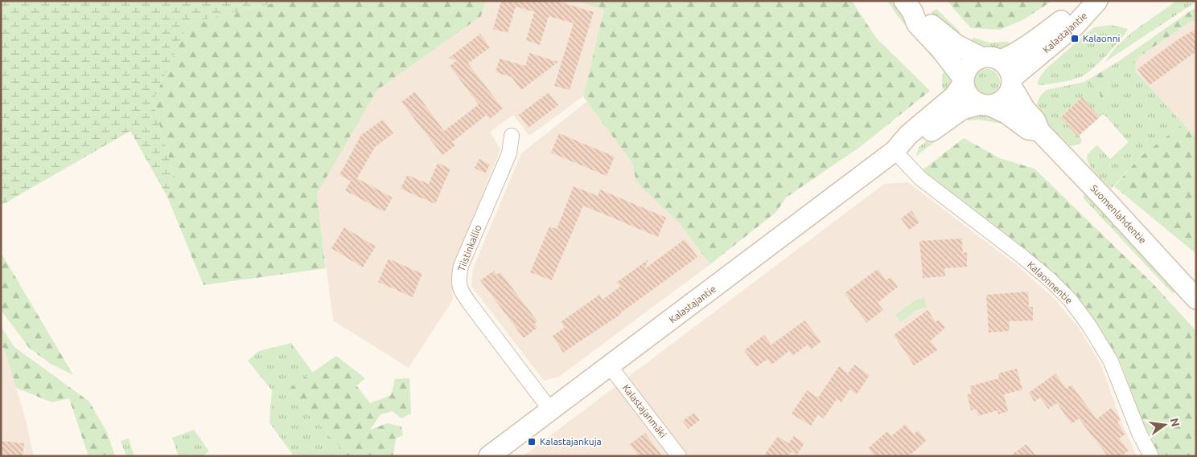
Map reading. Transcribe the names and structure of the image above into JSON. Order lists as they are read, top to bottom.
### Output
{
  "streets": {
    "main road": ["Kalastajantie", "Suomenlahdentie"],
    "street": ["Tiistinkallio", "Kalaonnentie", "Kalastajanmäki"]
  },
  "crossings": [
    ["Kalastajantie", "Suomenlahdentie"],
    ["Kalastajantie", "Tiistinkallio"],
    ["Kalastajantie", "Kalaonnentie"],
    ["Kalastajantie", "Kalastajanmäki"]
  ],
  "places": {
    "transit": ["Kalaonni", "Kalastajankuja"]
  },
  "north": "right"
}
